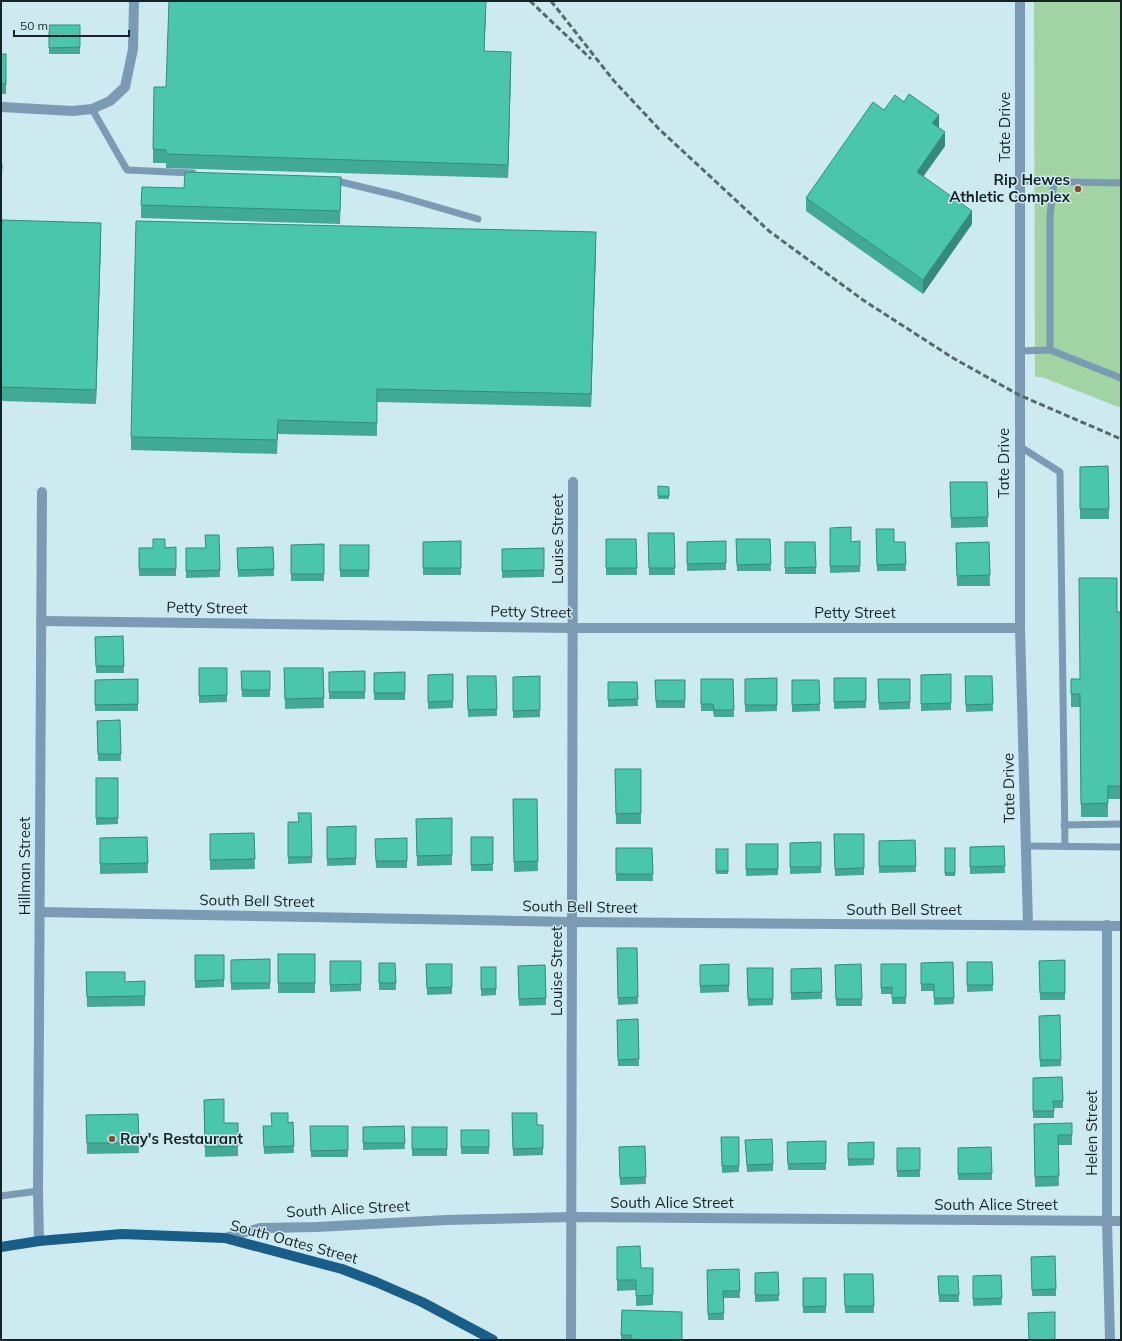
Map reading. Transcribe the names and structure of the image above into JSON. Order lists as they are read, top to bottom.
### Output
{
  "streets": {
    "main road": ["South Oates Street"],
    "street": [
      "Tate Drive",
      "Louise Street",
      "Petty Street",
      "Hillman Street",
      "South Bell Street",
      "Helen Street",
      "South Alice Street"
    ]
  },
  "crossings": [
    ["Tate Drive", "Petty Street"],
    ["Tate Drive", "South Bell Street"],
    ["Louise Street", "Petty Street"],
    ["Louise Street", "South Bell Street"],
    ["Louise Street", "South Alice Street"],
    ["Petty Street", "Hillman Street"],
    ["Hillman Street", "South Bell Street"],
    ["Hillman Street", "South Oates Street"],
    ["South Bell Street", "Helen Street"],
    ["Helen Street", "South Alice Street"],
    ["South Alice Street", "South Oates Street"]
  ],
  "places": ["Rip Hewes Athletic Complex", "Ray's Restaurant"],
  "scale_bar": "50 m"
}
